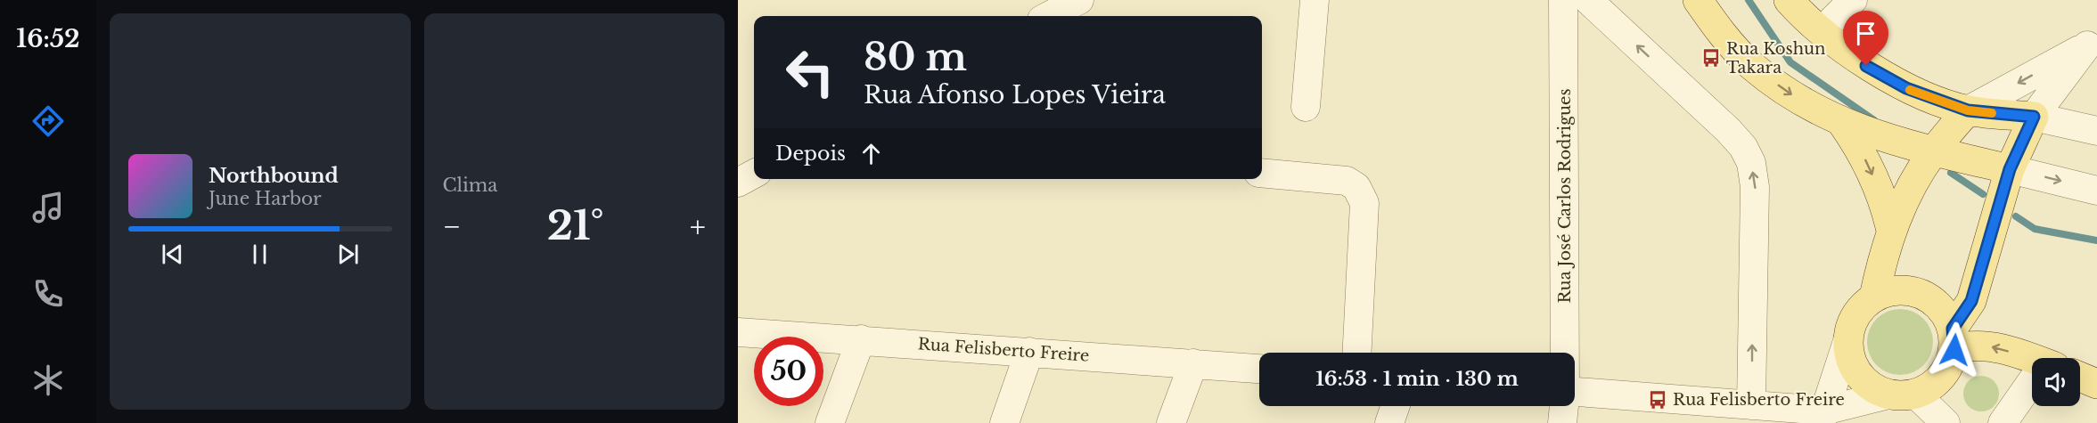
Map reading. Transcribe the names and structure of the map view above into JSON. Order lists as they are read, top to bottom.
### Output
{
  "streets": {
    "street": ["Rua José Carlos Rodrigues", "Rua Felisberto Freire"]
  },
  "places": {
    "bus stop": ["Rua Koshun Takara", "Rua Felisberto Freire"]
  },
  "page": {
    "tabs": "16:52",
    "tile": "Clima",
    "turn": ["80 m", "Rua Afonso Lopes Vieira"],
    "then": "Depois",
    "song": ["Northbound", "June Harbor"],
    "heat": ["−", "21°", "+"],
    "limit": "50",
    "trip": "16:53 · 1 min · 130 m"
  }
}
